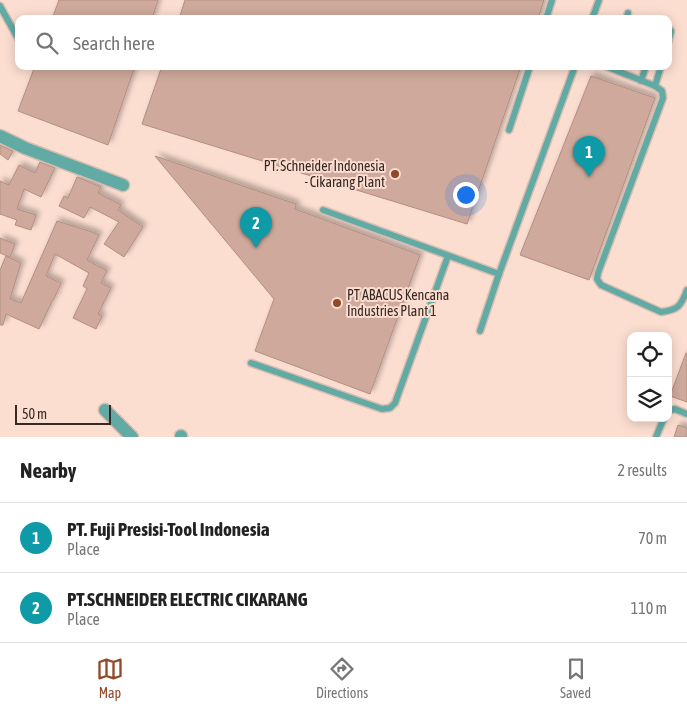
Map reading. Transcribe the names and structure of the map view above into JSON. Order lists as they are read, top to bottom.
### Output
{
  "places": ["PT. Schneider Indonesia - Cikarang Plant", "PT ABACUS Kencana Industries Plant 1"],
  "scale_bar": "50 m",
  "page": {
    "search": "Search here",
    "pins": ["1", "2"],
    "scale": "50 m",
    "heading": ["Nearby", "2 results"],
    "list": [
      {
        "mark": "1",
        "name": "PT. Fuji Presisi-Tool Indonesia",
        "note": "Place",
        "value": "70 m"
      },
      {
        "mark": "2",
        "name": "PT.SCHNEIDER ELECTRIC CIKARANG",
        "note": "Place",
        "value": "110 m"
      }
    ],
    "nav": ["Map", "Directions", "Saved"]
  }
}
